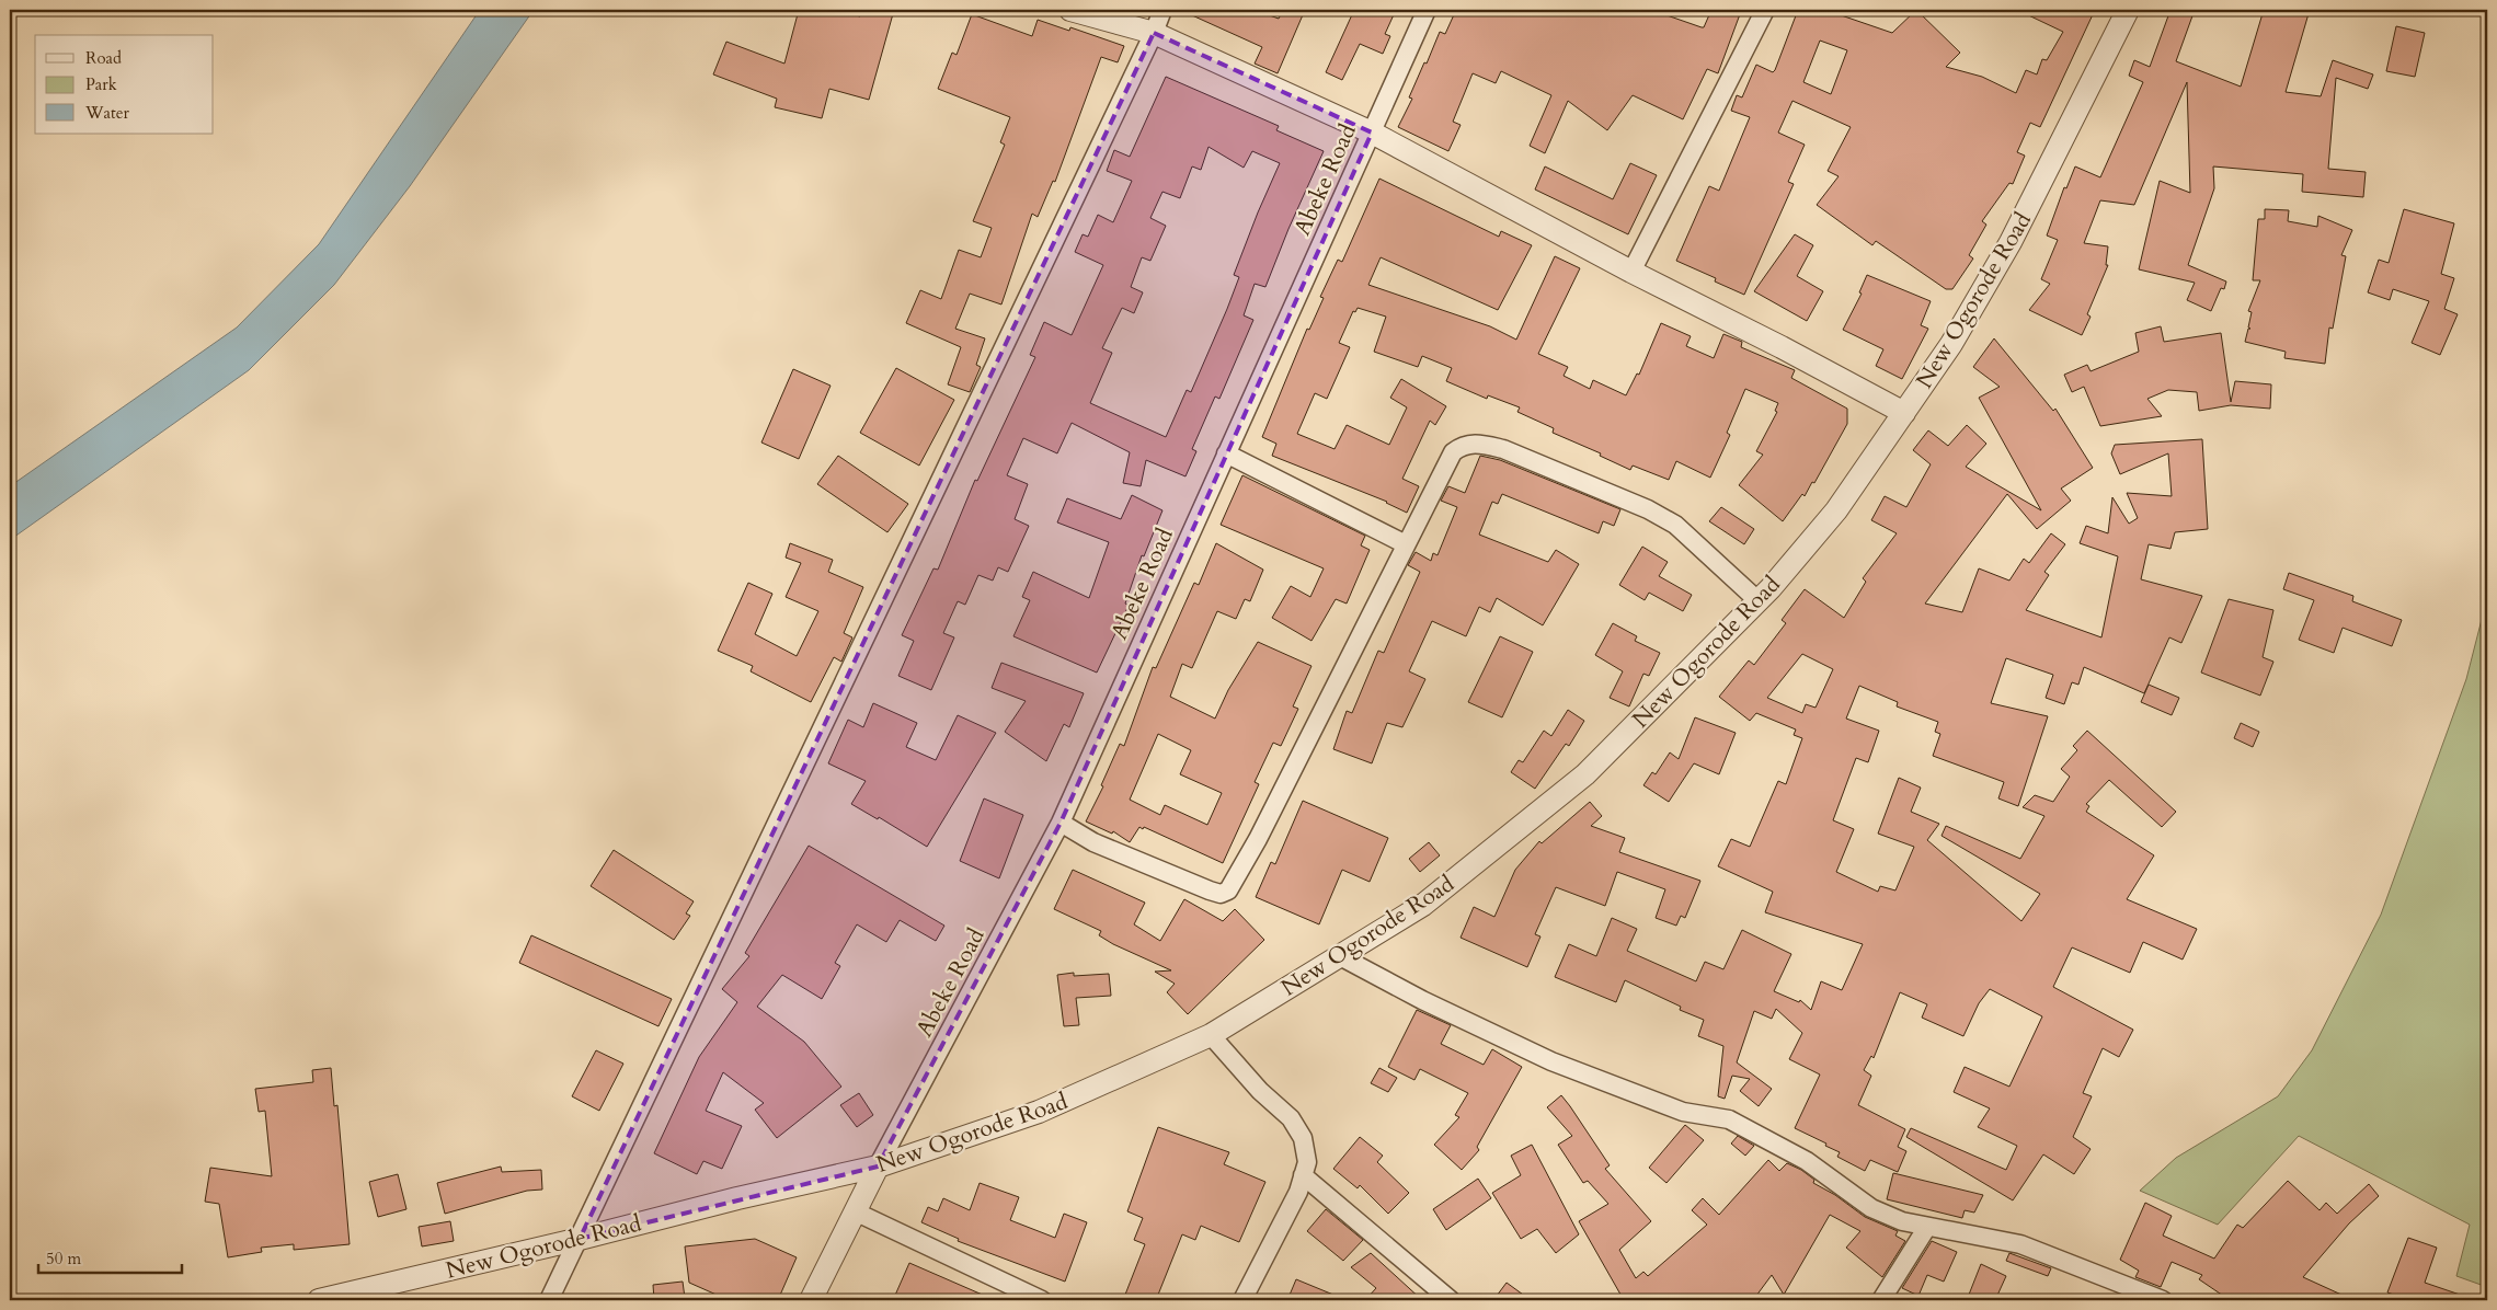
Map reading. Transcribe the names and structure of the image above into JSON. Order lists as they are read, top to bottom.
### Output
{
  "streets": {
    "street": ["Abeke Road", "New Ogorode Road"]
  },
  "crossings": [
    ["Abeke Road", "New Ogorode Road"]
  ],
  "legend": ["Road", "Park", "Water"],
  "scale_bar": "50 m"
}
